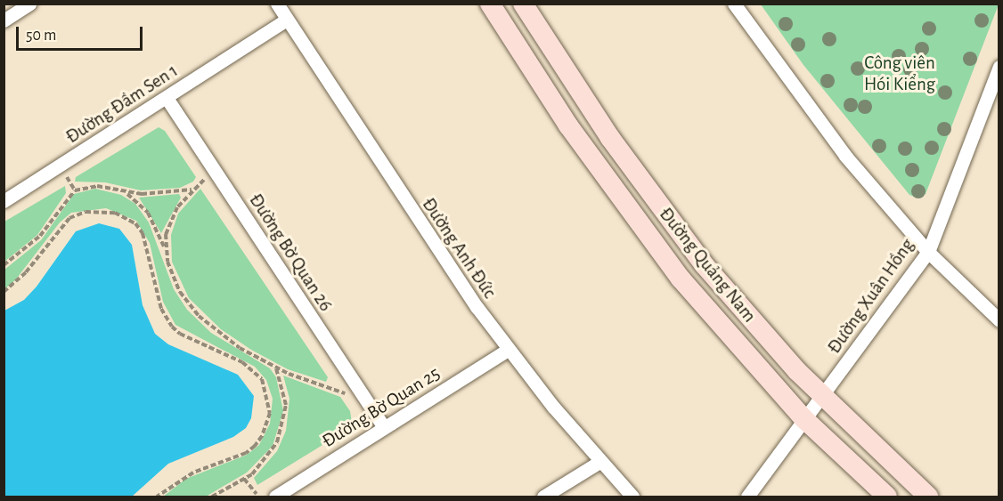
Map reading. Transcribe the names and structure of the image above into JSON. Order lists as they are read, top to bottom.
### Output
{
  "streets": {
    "main road": ["Đường Quảng Nam"],
    "street": [
      "Đường Đầm Sen 1",
      "Đường Anh Đức",
      "Đường Bờ Quan 26",
      "Đường Xuân Hồng",
      "Đường Bờ Quan 25"
    ]
  },
  "crossings": [
    ["Đường Đầm Sen 1", "Đường Anh Đức"],
    ["Đường Đầm Sen 1", "Đường Bờ Quan 26"],
    ["Đường Anh Đức", "Đường Bờ Quan 25"],
    ["Đường Bờ Quan 26", "Đường Bờ Quan 25"],
    ["Đường Quảng Nam", "Đường Xuân Hồng"]
  ],
  "parks": ["Công viên Hói Kiểng"],
  "scale_bar": "50 m"
}
